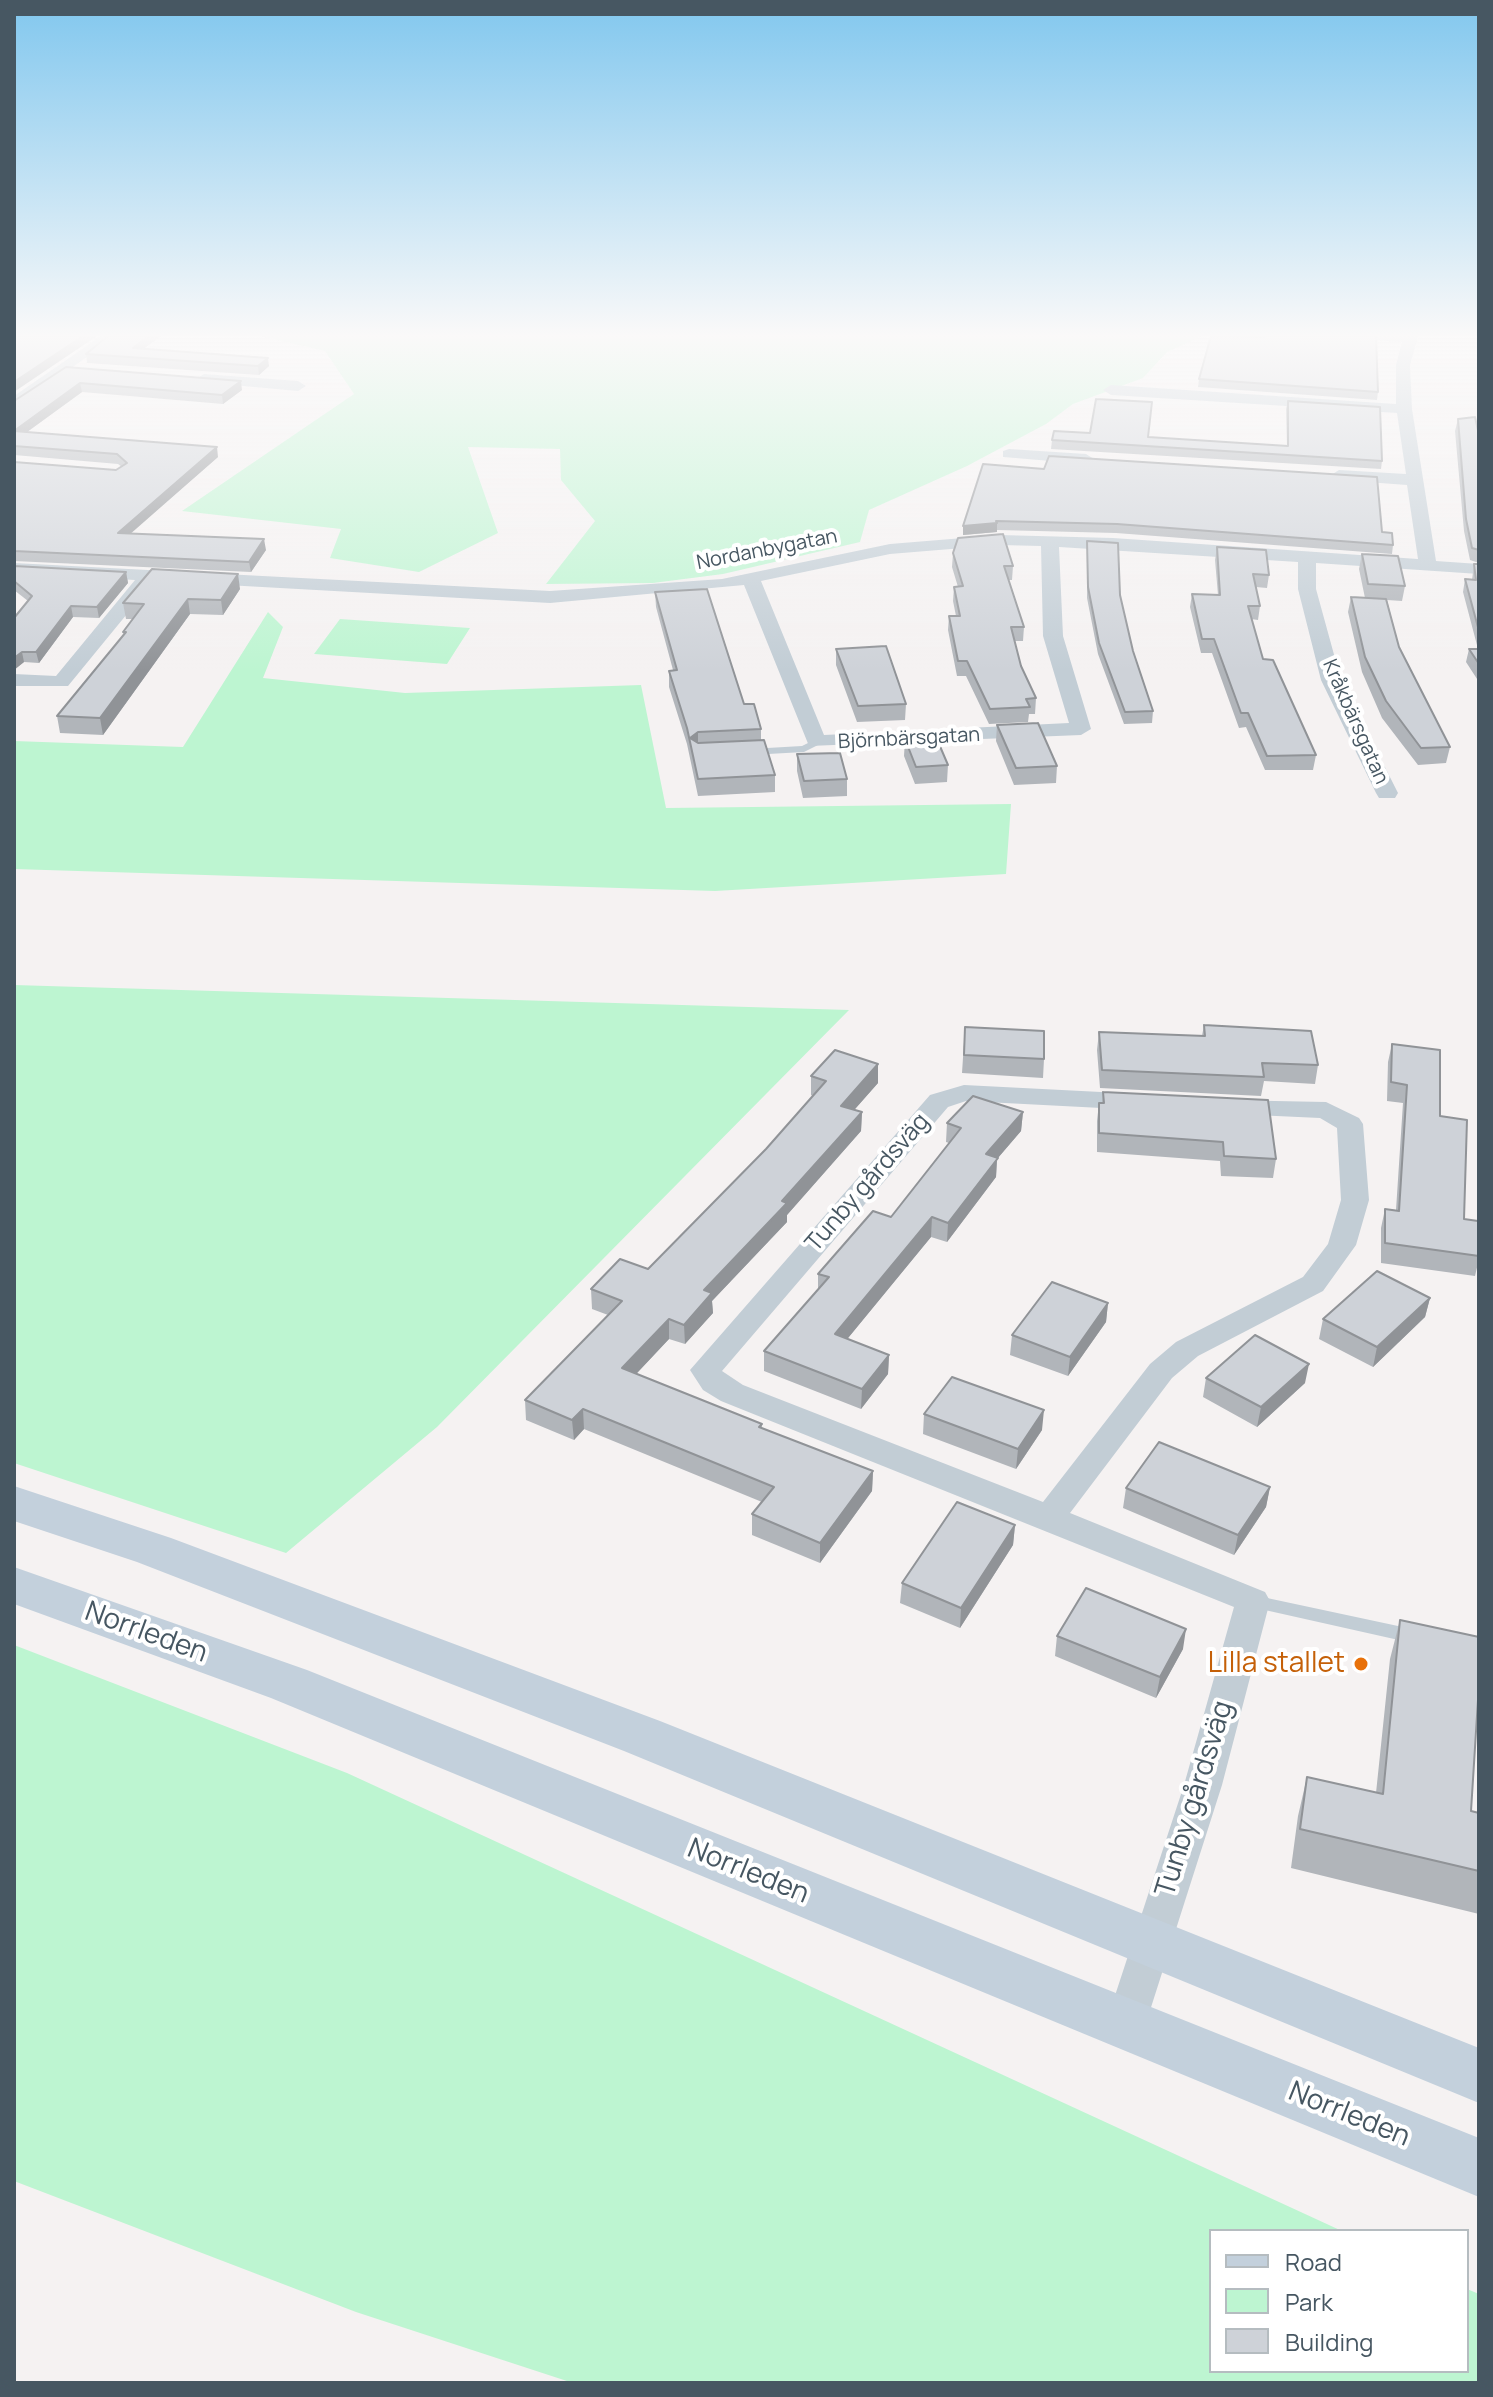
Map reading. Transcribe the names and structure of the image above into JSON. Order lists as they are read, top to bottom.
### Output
{
  "streets": {
    "main road": ["Norrleden"],
    "street": [
      "Nordanbygatan",
      "Kråkbärsgatan",
      "Björnbärsgatan",
      "Tunby gårdsväg"
    ]
  },
  "crossings": [
    ["Nordanbygatan", "Kråkbärsgatan"],
    ["Nordanbygatan", "Björnbärsgatan"],
    ["Tunby gårdsväg", "Norrleden"]
  ],
  "places": ["Lilla stallet"],
  "legend": ["Road", "Park", "Building"]
}
